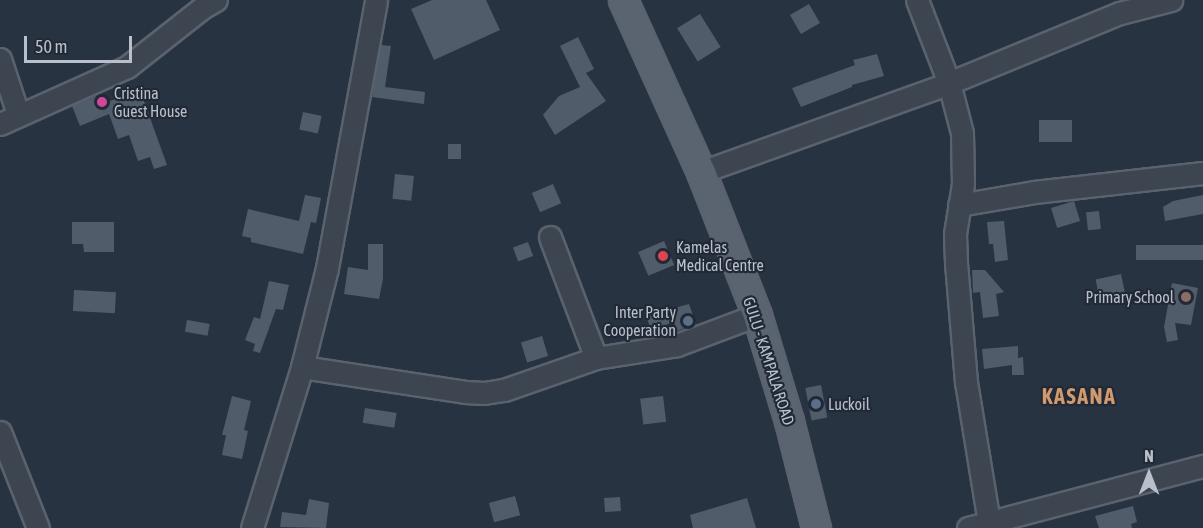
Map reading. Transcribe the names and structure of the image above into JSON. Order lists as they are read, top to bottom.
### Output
{
  "streets": {
    "main road": ["GULU - KAMPALA ROAD"]
  },
  "districts": ["KASANA"],
  "places": [
    "Cristina Guest House",
    "Kamelas Medical Centre",
    "Primary School",
    "Inter Party Cooperation",
    "Luckoil"
  ],
  "scale_bar": "50 m",
  "north": "top"
}
